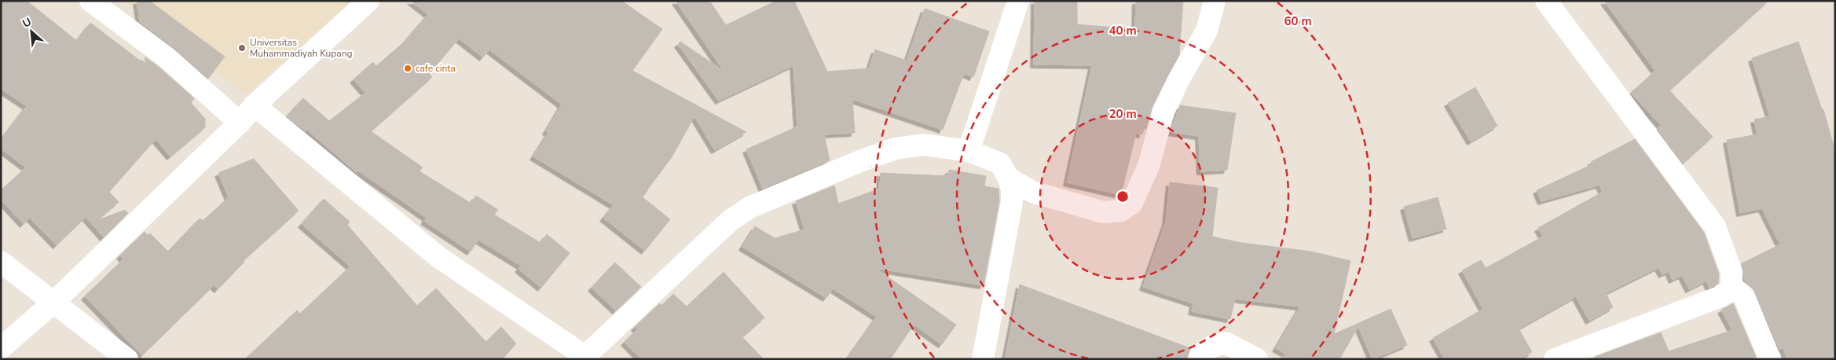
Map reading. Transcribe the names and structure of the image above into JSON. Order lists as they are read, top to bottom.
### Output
{
  "places": ["Universitas Muhammadiyah Kupang", "cafe cinta"],
  "north": "top left",
  "rings": ["60 m", "40 m", "20 m"]
}
